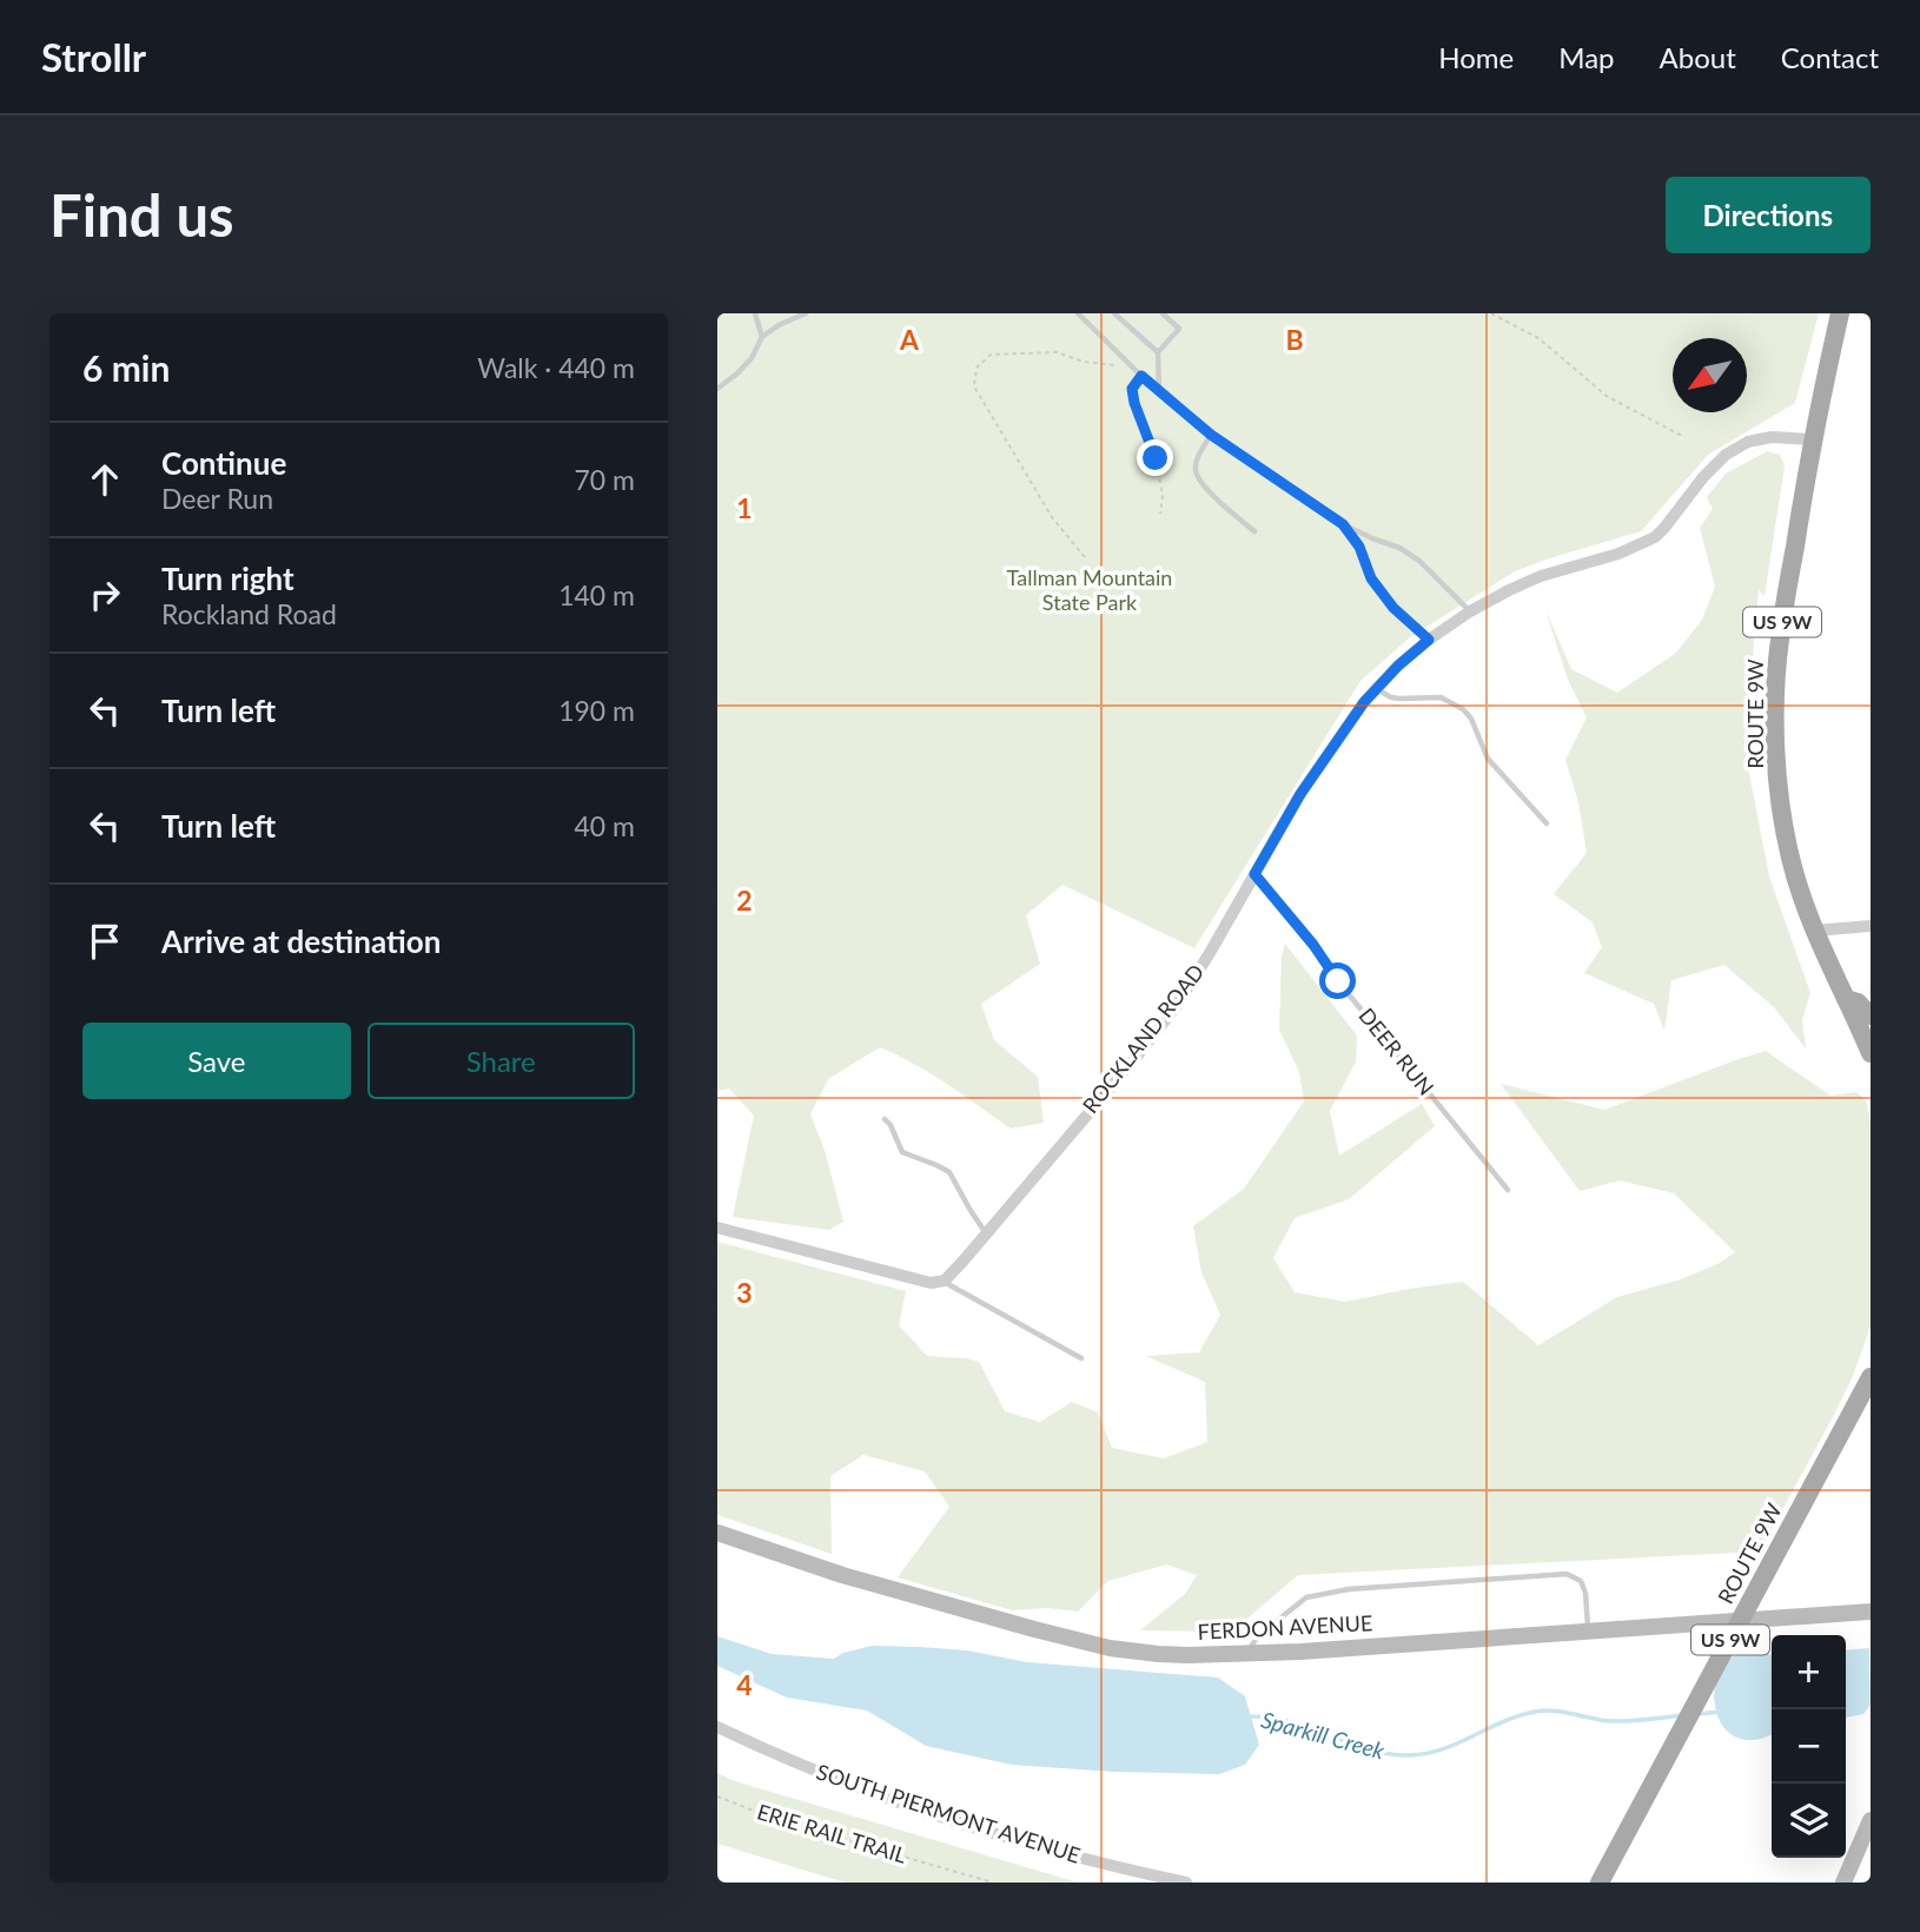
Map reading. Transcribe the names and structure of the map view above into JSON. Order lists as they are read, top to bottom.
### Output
{
  "streets": {
    "main road": ["US 9W", "ROUTE 9W"],
    "street": ["ROCKLAND ROAD", "FERDON AVENUE", "SOUTH PIERMONT AVENUE"],
    "lane": ["DEER RUN"],
    "path": ["ERIE RAIL TRAIL"]
  },
  "crossings": [
    ["ROUTE 9W", "ROCKLAND ROAD"],
    ["ROCKLAND ROAD", "DEER RUN"]
  ],
  "water": ["Sparkill Creek"],
  "parks": ["Tallman Mountain State Park"],
  "north": "bottom left",
  "page": {
    "header": "Strollr",
    "nav": [
      "Home",
      "Map",
      "About",
      "Contact"
    ],
    "buttons": [
      "Directions",
      ["Save", "Share"]
    ],
    "title": "Find us",
    "heading": ["6 min", "Walk · 440 m"],
    "list": [
      ["Continue", "Deer Run", "70 m"],
      ["Turn right", "Rockland Road", "140 m"],
      ["Turn left", "190 m"],
      ["Turn left", "40 m"],
      "Arrive at destination"
    ],
    "map_buttons": ["+", "−"]
  },
  "grid": {
    "columns": ["A", "B"],
    "rows": [
      "1",
      "2",
      "3",
      "4"
    ]
  }
}
